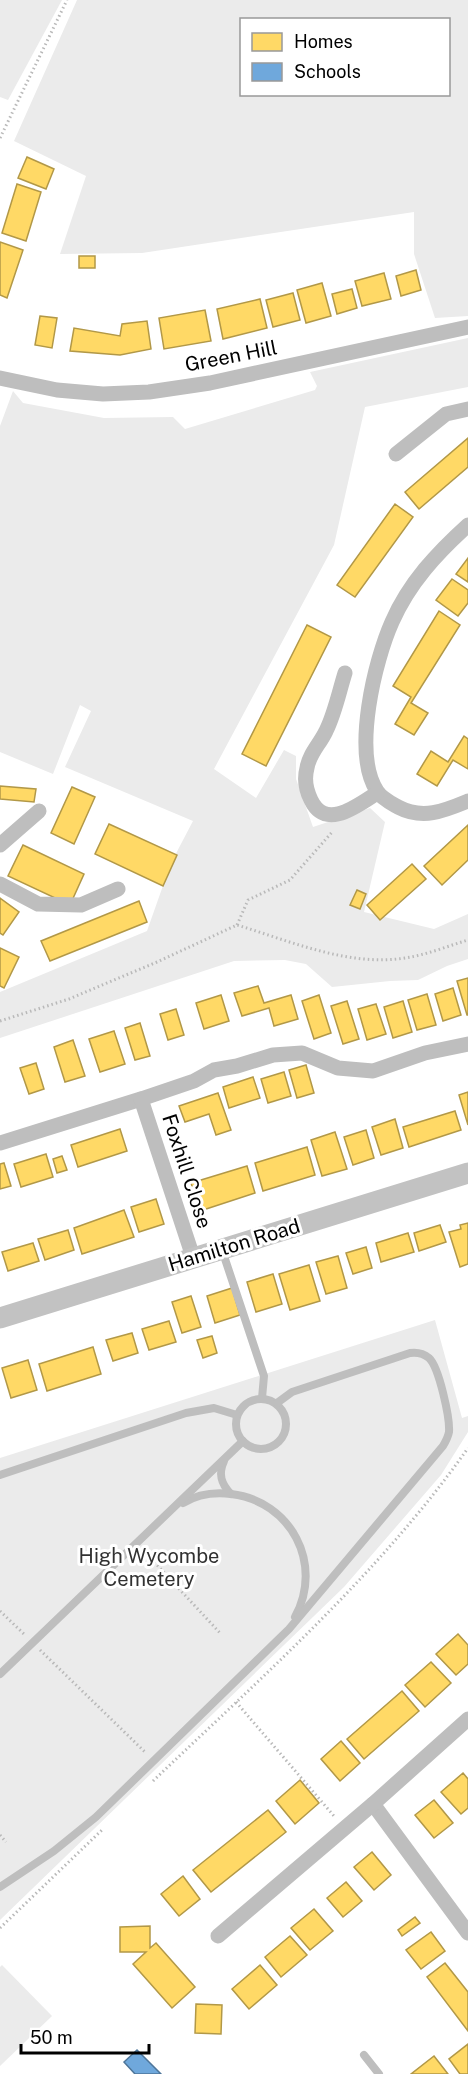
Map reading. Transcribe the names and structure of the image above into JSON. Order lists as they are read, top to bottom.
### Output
{
  "streets": {
    "street": ["Green Hill", "Foxhill Close", "Hamilton Road"]
  },
  "crossings": [
    ["Foxhill Close", "Hamilton Road"]
  ],
  "parks": ["High Wycombe Cemetery"],
  "legend": ["Homes", "Schools"],
  "scale_bar": "50 m"
}
